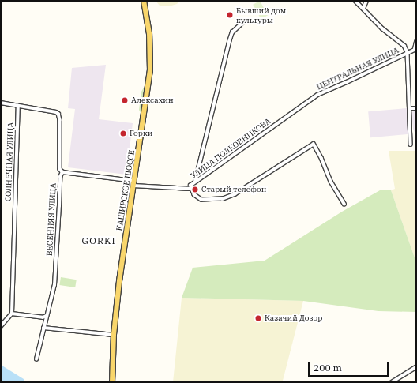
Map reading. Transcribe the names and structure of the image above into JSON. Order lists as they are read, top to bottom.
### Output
{
  "streets": {
    "main road": ["КАШИРСКОЕ ШОССЕ"],
    "street": [
      "ЦЕНТРАЛЬНАЯ УЛИЦА",
      "УЛИЦА ПОЛКОВНИКОВА",
      "СОЛНЕЧНАЯ УЛИЦА",
      "ВЕСЕННЯЯ УЛИЦА"
    ]
  },
  "crossings": [
    ["ЦЕНТРАЛЬНАЯ УЛИЦА", "УЛИЦА ПОЛКОВНИКОВА"],
    ["СОЛНЕЧНАЯ УЛИЦА", "ВЕСЕННЯЯ УЛИЦА"]
  ],
  "districts": ["GORKI"],
  "places": [
    "Бывший дом культуры",
    "Алексахин",
    "Горки",
    "Старый телефон",
    "Казачий Дозор"
  ],
  "scale_bar": "200 m"
}
